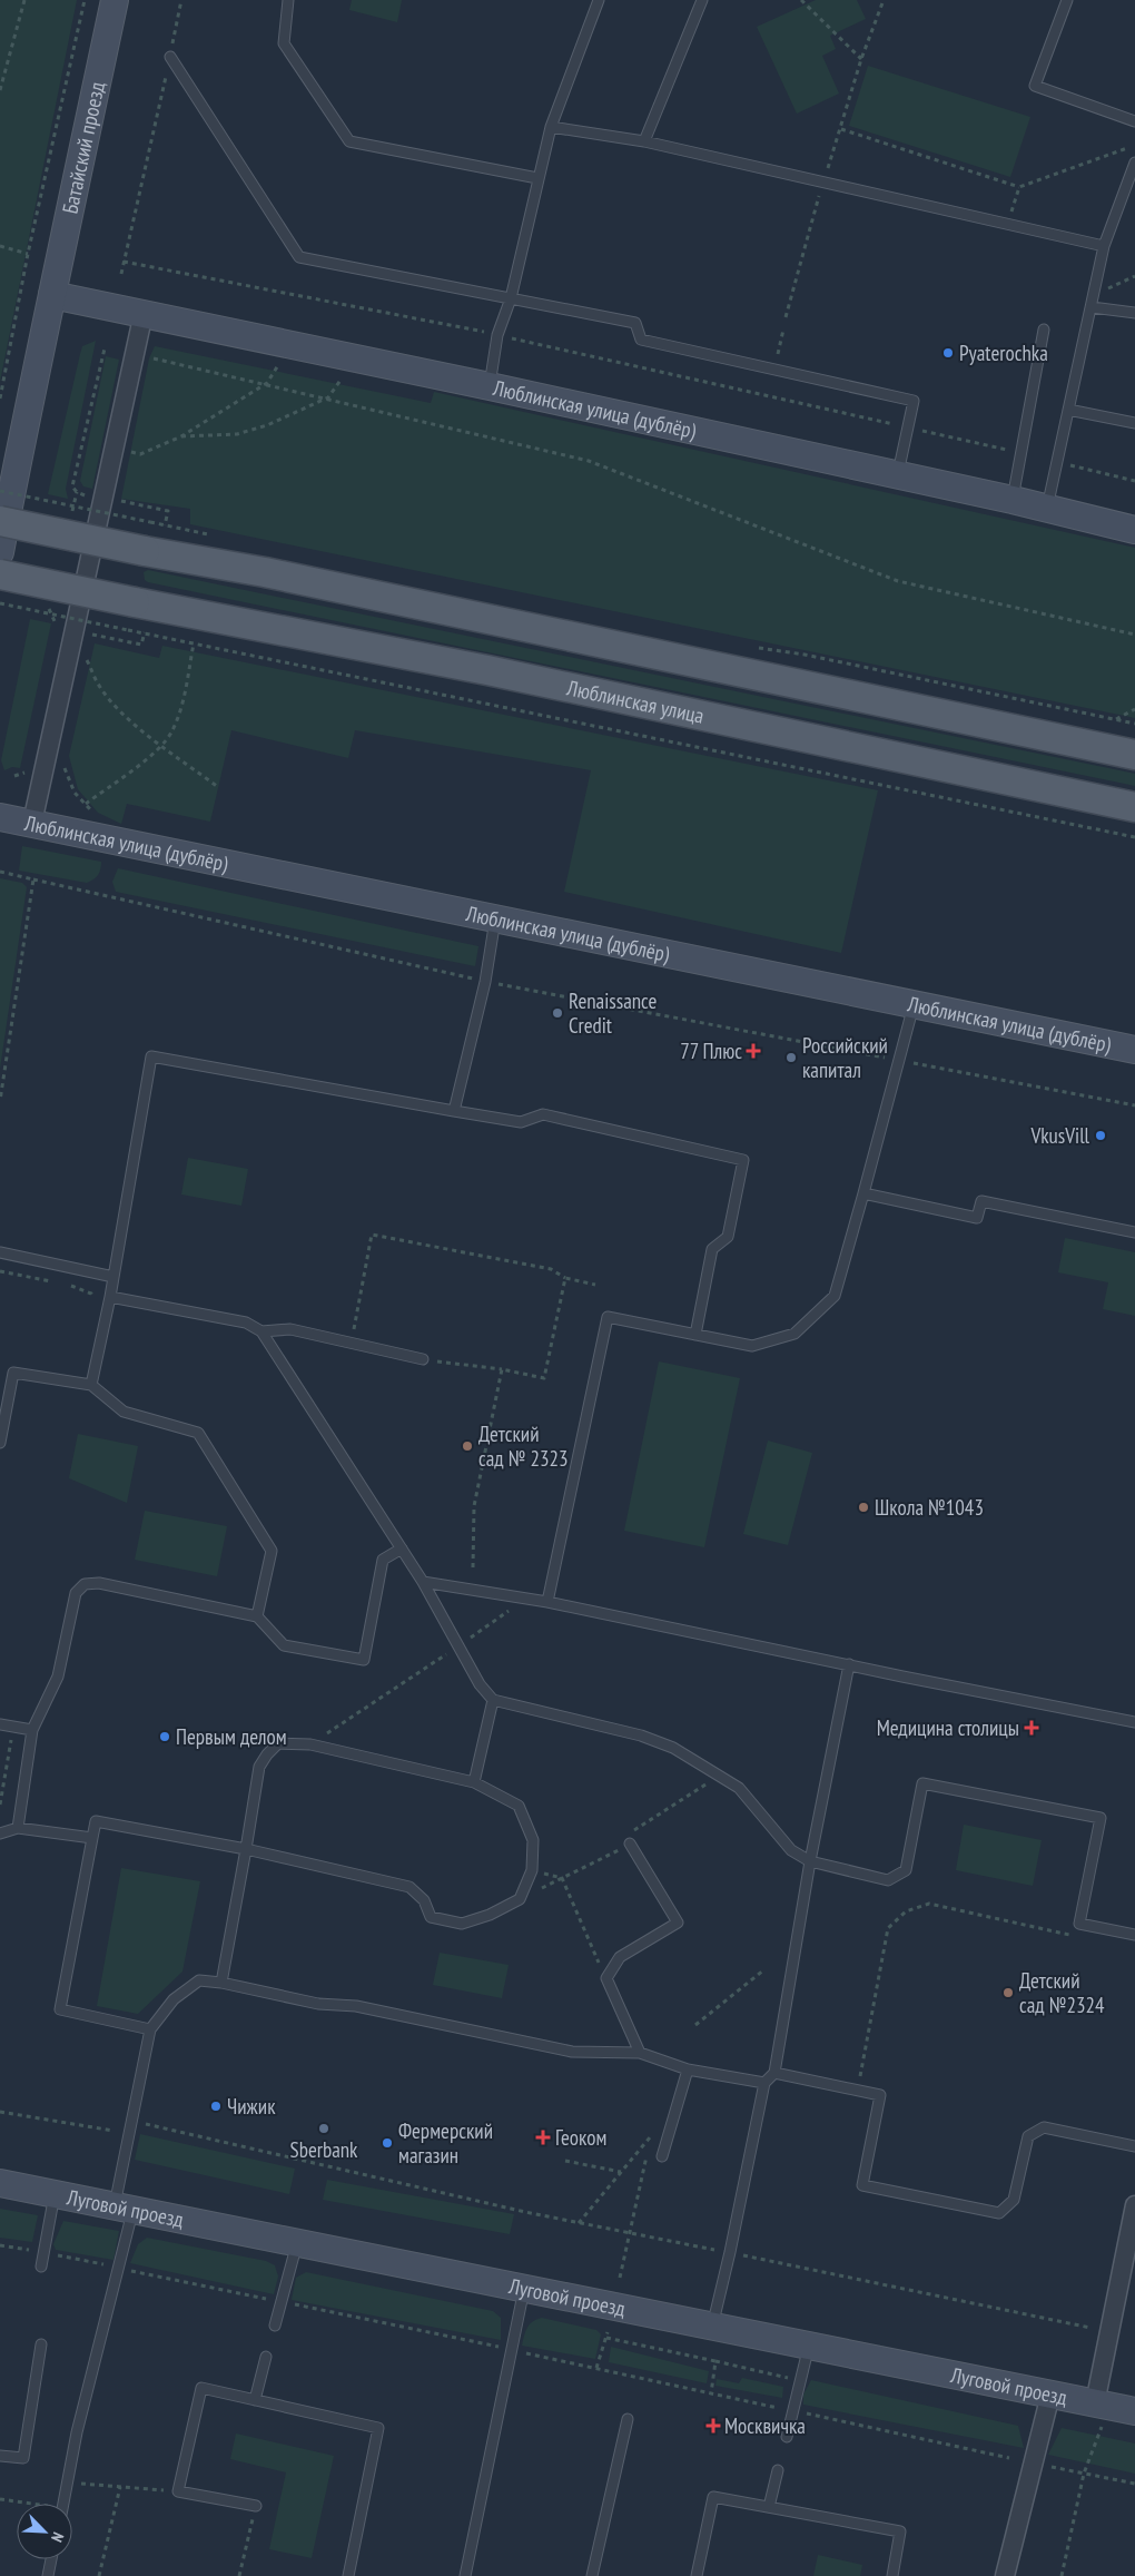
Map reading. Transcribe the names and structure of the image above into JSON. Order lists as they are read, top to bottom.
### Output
{
  "streets": {
    "main road": ["Люблинская улица"],
    "street": ["Батайский проезд", "Люблинская улица (дублёр)", "Луговой проезд"]
  },
  "crossings": [
    ["Батайский проезд", "Люблинская улица (дублёр)"]
  ],
  "places": {
    "other": [
      "Pyaterochka",
      "Renaissance Credit",
      "Российский капитал",
      "VkusVill",
      "Детский сад № 2323",
      "Школа №1043",
      "Первым делом",
      "Детский сад №2324",
      "Чижик",
      "Sberbank",
      "Фермерский магазин"
    ],
    "health": [
      "77 Плюс",
      "Медицина столицы",
      "Геоком",
      "Москвичка"
    ]
  },
  "north": "bottom right"
}
